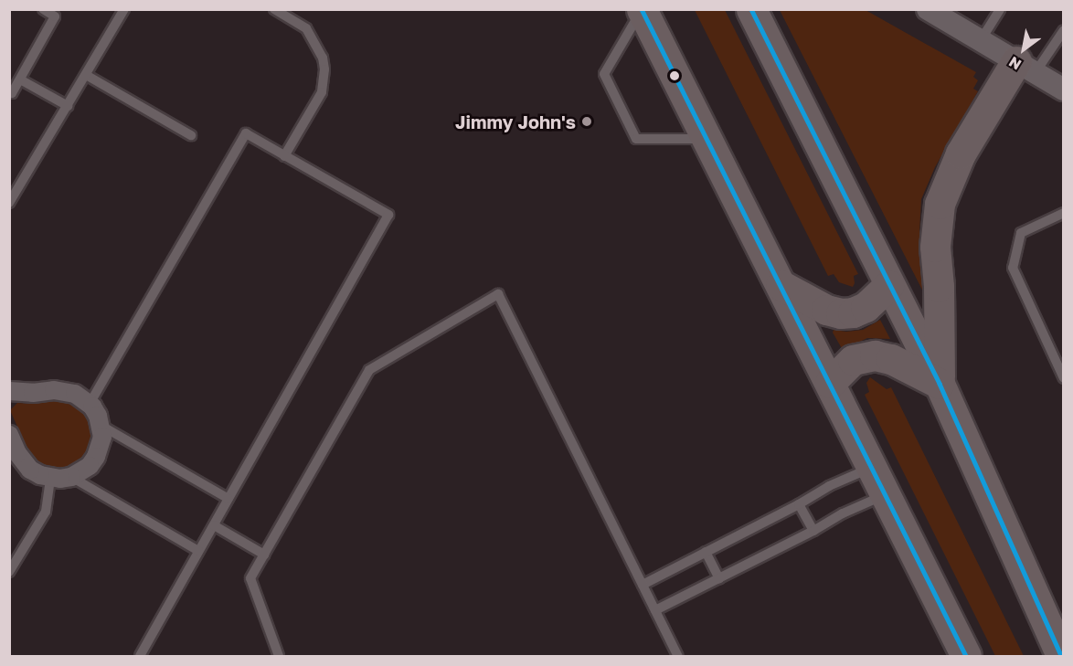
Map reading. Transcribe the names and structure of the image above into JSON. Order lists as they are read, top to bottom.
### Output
{
  "places": ["Jimmy John's"],
  "north": "bottom left"
}
